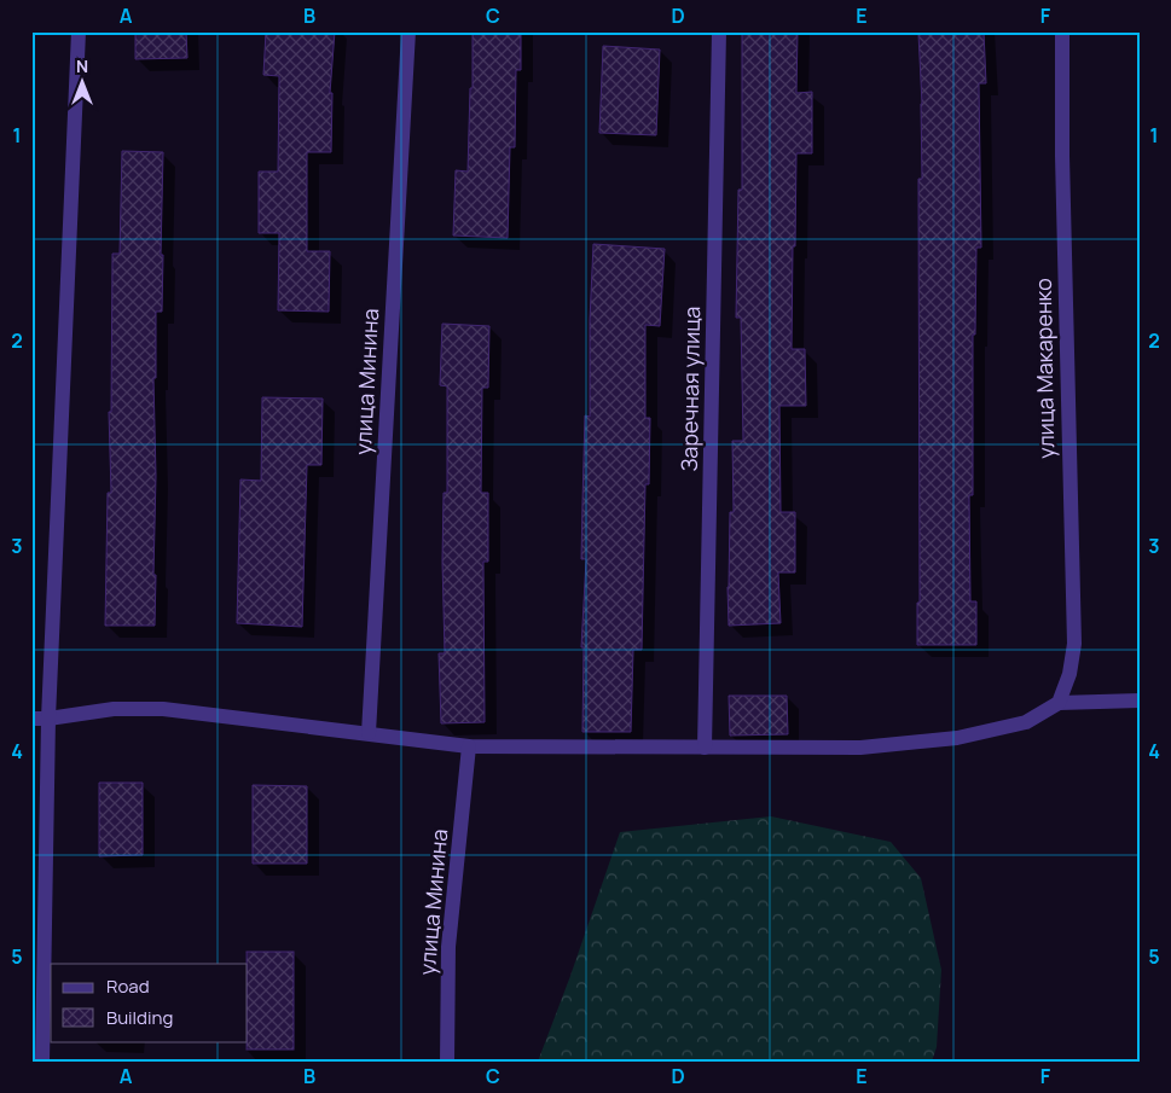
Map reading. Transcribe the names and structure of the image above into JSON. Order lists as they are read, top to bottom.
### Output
{
  "streets": {
    "street": ["улица Макаренко", "улица Минина", "Заречная улица"]
  },
  "legend": ["Road", "Building"],
  "north": "top",
  "grid": {
    "columns": [
      "A",
      "B",
      "C",
      "D",
      "E",
      "F"
    ],
    "rows": [
      "1",
      "2",
      "3",
      "4",
      "5"
    ]
  }
}
